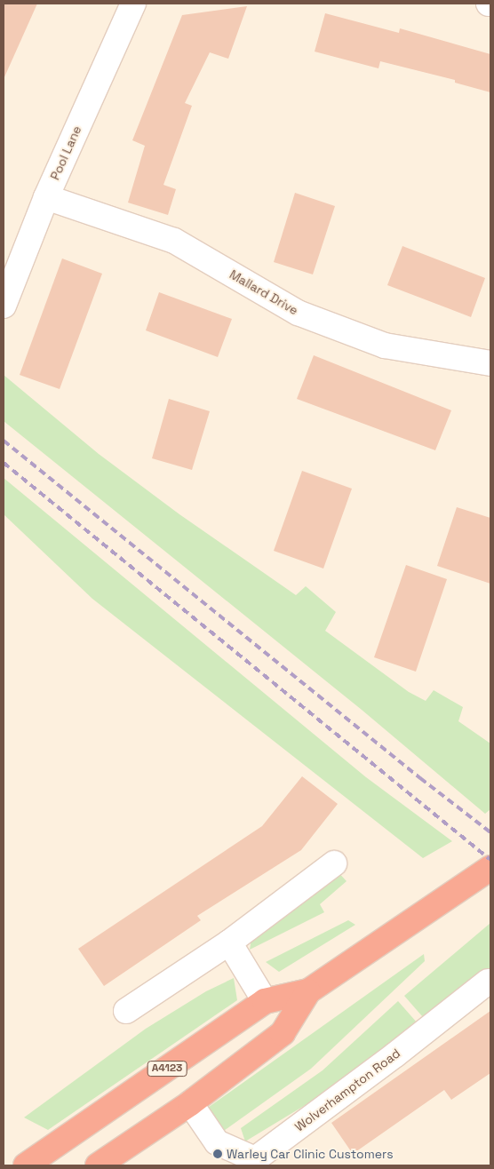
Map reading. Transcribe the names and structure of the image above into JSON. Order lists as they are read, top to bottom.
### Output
{
  "streets": {
    "highway": ["A4123"],
    "street": ["Pool Lane", "Mallard Drive", "Wolverhampton Road"]
  },
  "crossings": [
    ["Pool Lane", "Mallard Drive"],
    ["A4123", "Wolverhampton Road"]
  ],
  "places": ["Warley Car Clinic Customers"]
}
